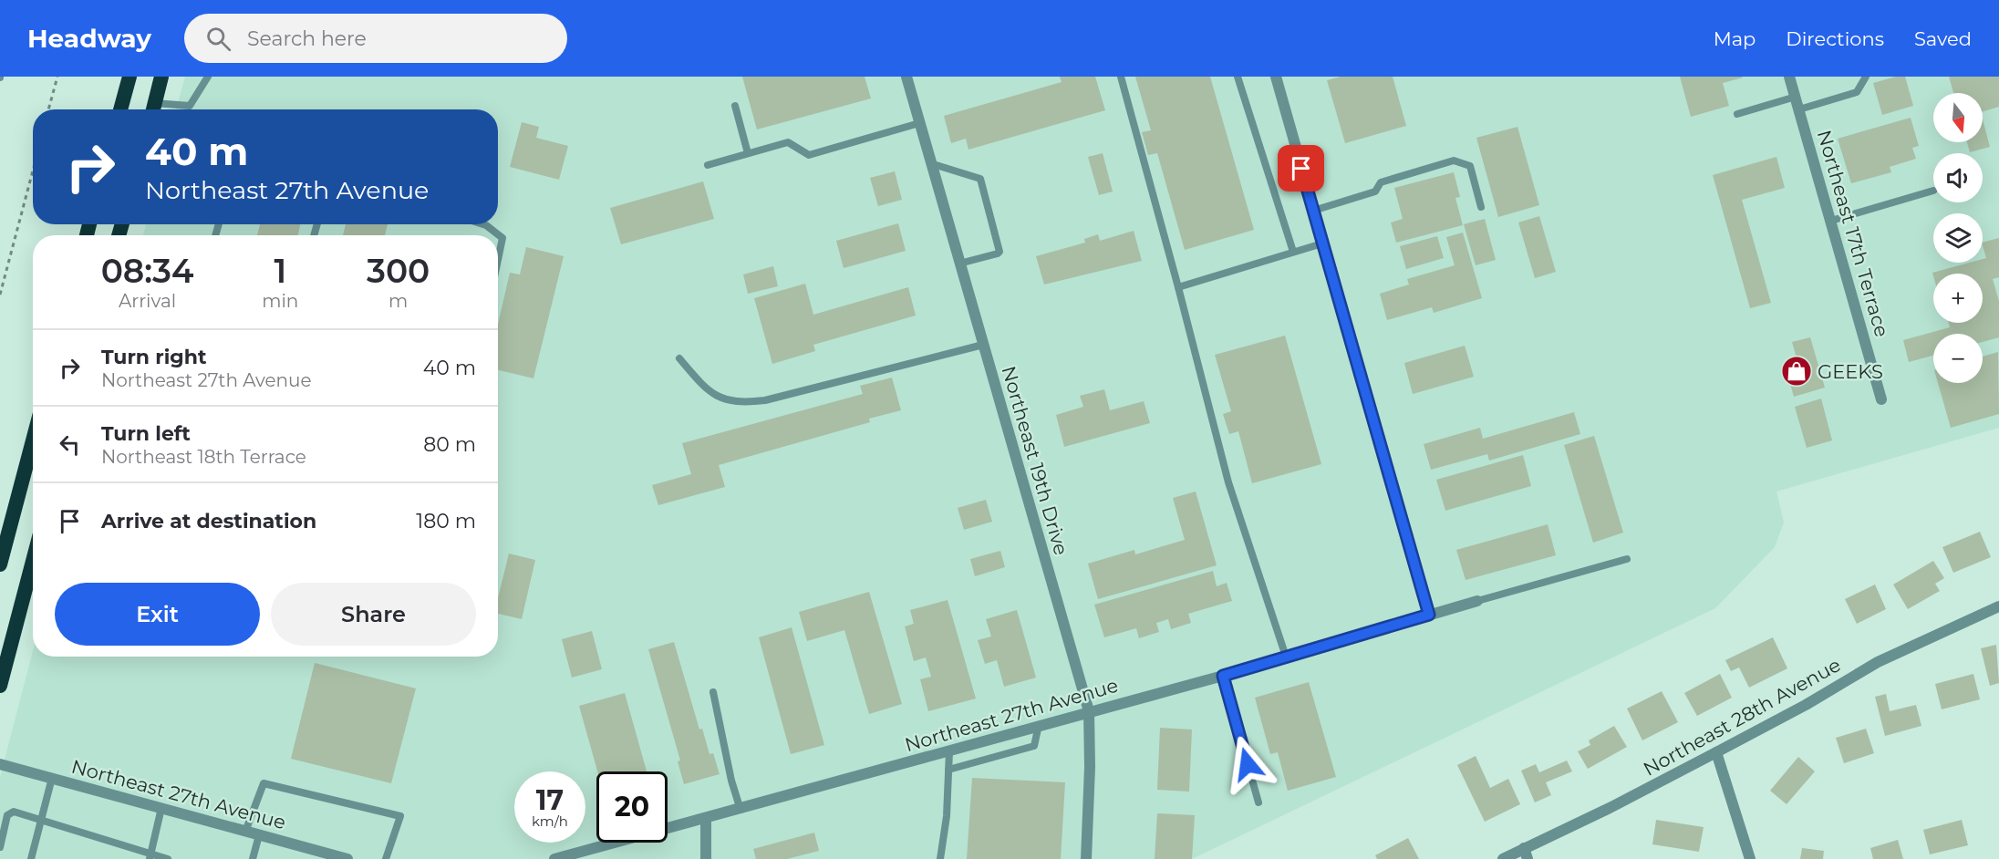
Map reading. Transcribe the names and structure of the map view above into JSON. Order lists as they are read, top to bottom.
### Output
{
  "streets": {
    "street": [
      "Northeast 17th Terrace",
      "Northeast 19th Drive",
      "Northeast 27th Avenue",
      "Northeast 28th Avenue"
    ]
  },
  "crossings": [
    ["Northeast 19th Drive", "Northeast 27th Avenue"]
  ],
  "places": {
    "shop": ["GEEKS"]
  },
  "north": "bottom",
  "page": {
    "header": "Headway",
    "search": "Search here",
    "nav": ["Map", "Directions", "Saved"],
    "map_buttons": ["+", "−"],
    "turn": ["40 m", "Northeast 27th Avenue"],
    "eta": [
      "08:34",
      "Arrival",
      "1",
      "min",
      "300",
      "m"
    ],
    "list": [
      {
        "name": "Turn right",
        "note": "Northeast 27th Avenue",
        "value": "40 m"
      },
      {
        "name": "Turn left",
        "note": "Northeast 18th Terrace",
        "value": "80 m"
      },
      {
        "name": "Arrive at destination",
        "value": "180 m"
      }
    ],
    "buttons": ["Exit", "Share"],
    "speed": "17 km/h",
    "limit": "20"
  }
}
